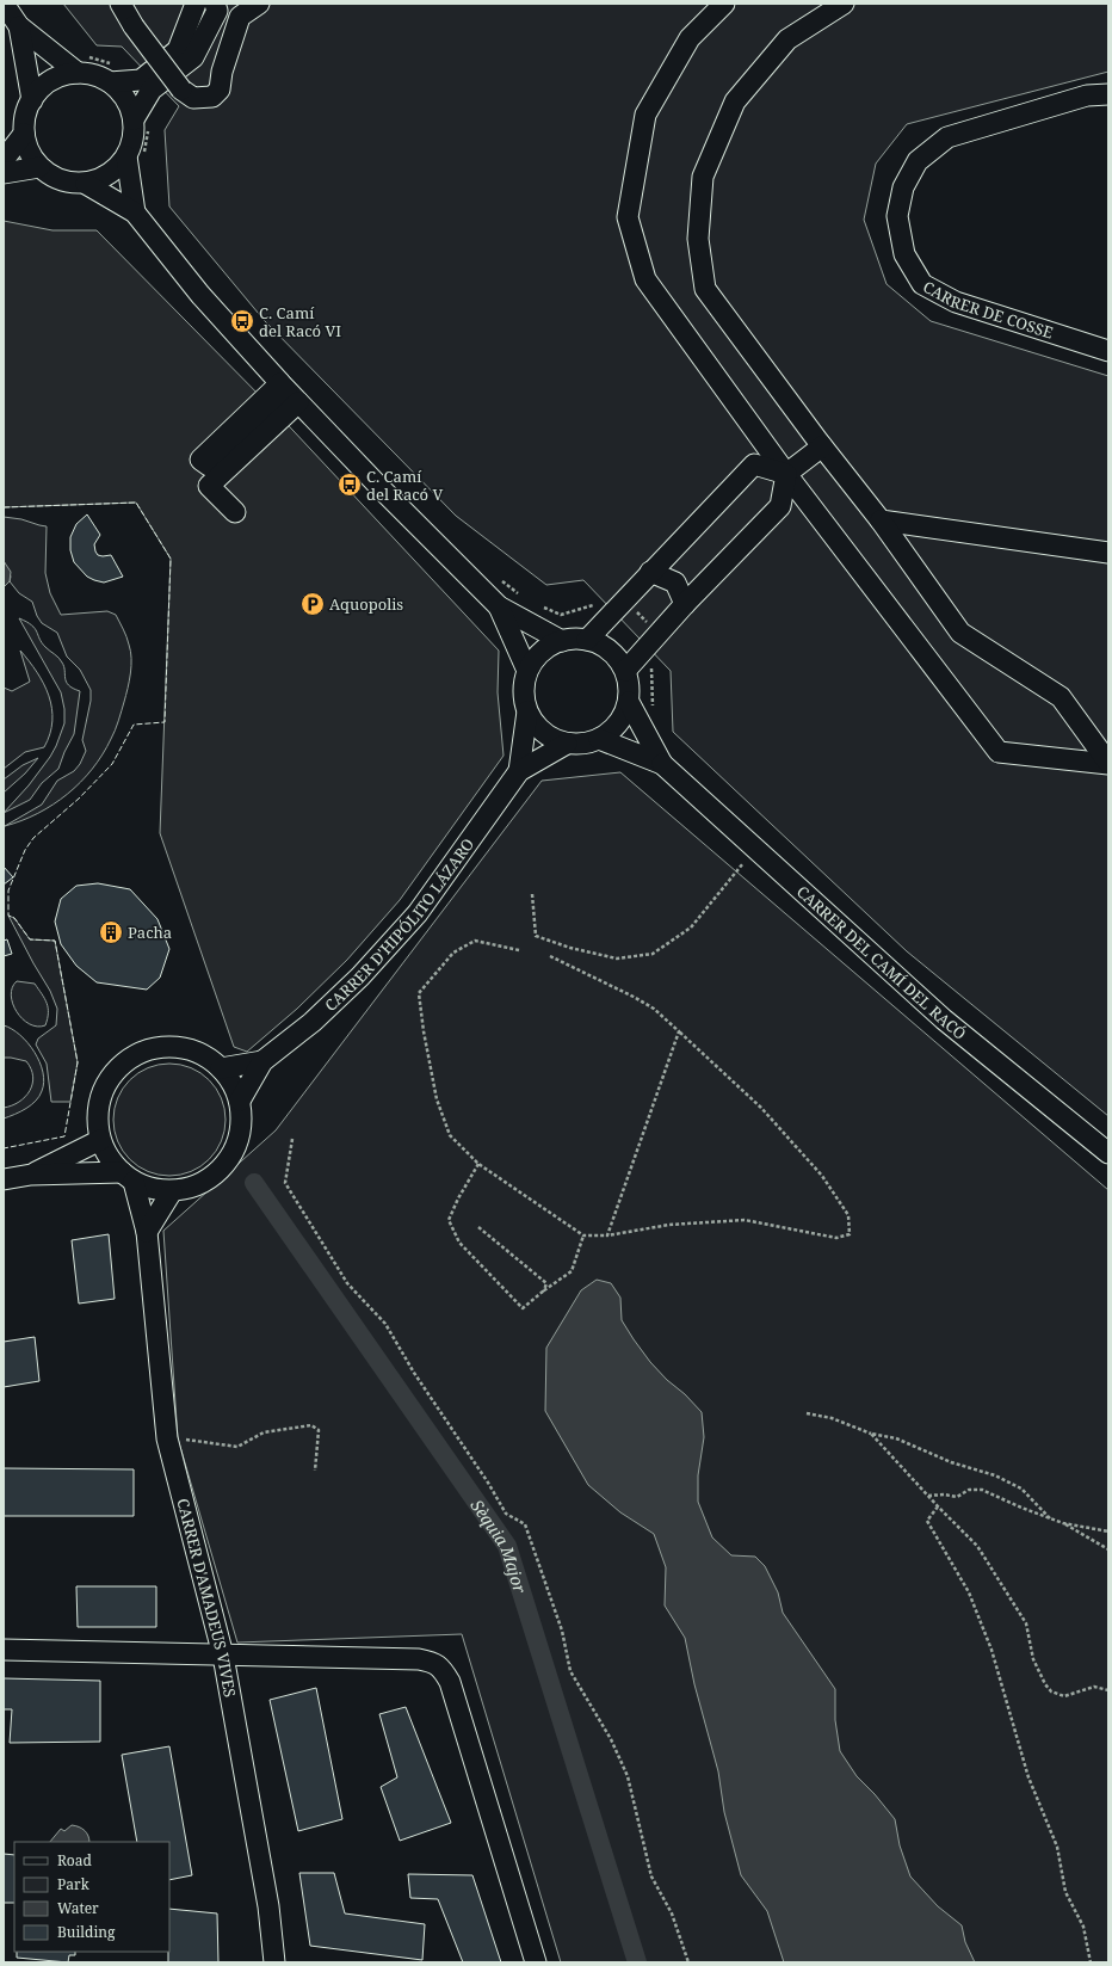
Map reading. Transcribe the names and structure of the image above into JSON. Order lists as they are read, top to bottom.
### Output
{
  "streets": {
    "street": [
      "CARRER DE COSSE",
      "CARRER D'HIPÓLITO LÁZARO",
      "CARRER DEL CAMÍ DEL RACÓ",
      "CARRER D'AMADEUS VIVES"
    ]
  },
  "crossings": [
    ["CARRER D'HIPÓLITO LÁZARO", "CARRER DEL CAMÍ DEL RACÓ"],
    ["CARRER D'HIPÓLITO LÁZARO", "CARRER D'AMADEUS VIVES"]
  ],
  "water": ["Sèquia Major"],
  "places": {
    "bus stop": ["C. Camí del Racó VI", "C. Camí del Racó V"],
    "parking": ["Aquopolis"],
    "building": ["Pacha"]
  },
  "legend": [
    "Road",
    "Park",
    "Water",
    "Building"
  ]
}
